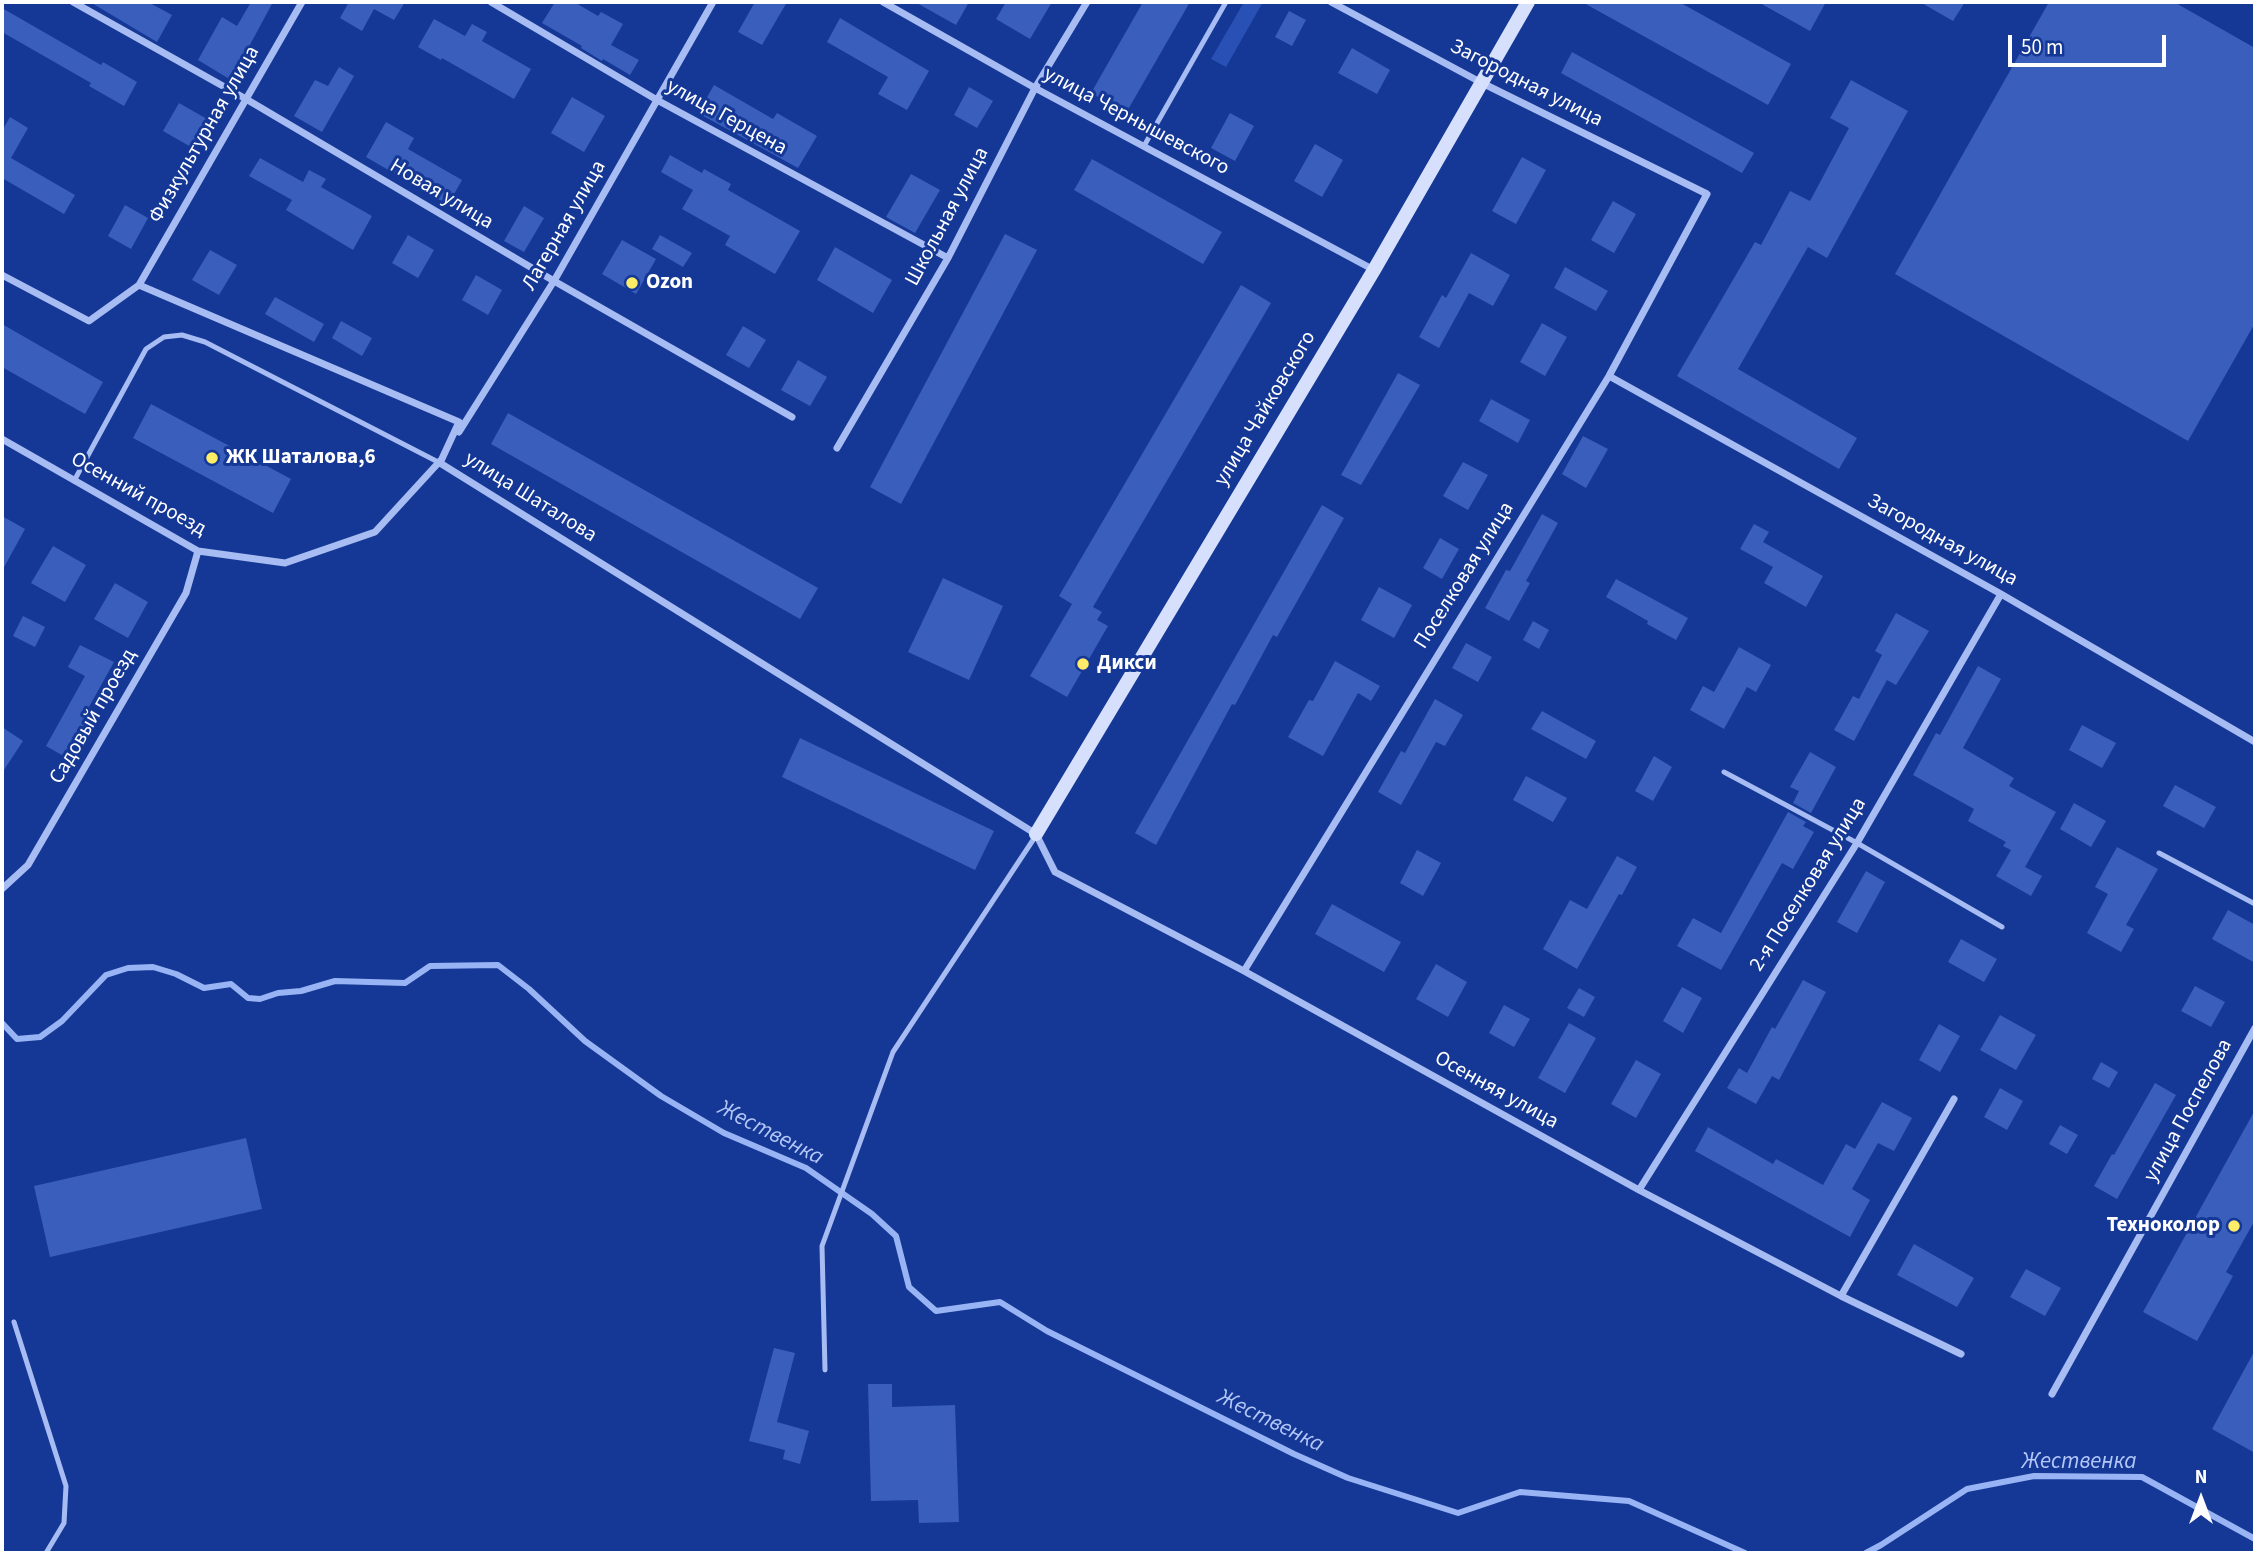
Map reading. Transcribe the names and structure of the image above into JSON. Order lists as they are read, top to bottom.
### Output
{
  "streets": {
    "street": [
      "Загородная улица",
      "улица Герцена",
      "улица Чернышевского",
      "Физкультурная улица",
      "Новая улица",
      "Школьная улица",
      "Лагерная улица",
      "улица Чайковского",
      "Осенний проезд",
      "улица Шаталова",
      "Поселковая улица",
      "Садовый проезд",
      "2-я Поселковая улица",
      "Осенняя улица",
      "улица Поспелова"
    ]
  },
  "crossings": [
    ["Загородная улица", "улица Чайковского"],
    ["Загородная улица", "Поселковая улица"],
    ["Загородная улица", "2-я Поселковая улица"],
    ["улица Герцена", "Школьная улица"],
    ["улица Герцена", "Лагерная улица"],
    ["улица Чернышевского", "Школьная улица"],
    ["улица Чернышевского", "улица Чайковского"],
    ["Физкультурная улица", "Новая улица"],
    ["Физкультурная улица", "улица Шаталова"],
    ["Новая улица", "Лагерная улица"],
    ["Лагерная улица", "Осенний проезд"],
    ["Лагерная улица", "улица Шаталова"],
    ["улица Чайковского", "улица Шаталова"],
    ["улица Чайковского", "Осенняя улица"],
    ["Осенний проезд", "улица Шаталова"],
    ["Осенний проезд", "Садовый проезд"],
    ["улица Шаталова", "Осенняя улица"],
    ["Поселковая улица", "Осенняя улица"],
    ["2-я Поселковая улица", "Осенняя улица"]
  ],
  "water": ["Жественка"],
  "places": [
    "Ozon",
    "ЖК Шаталова,6",
    "Дикси",
    "Техноколор"
  ],
  "scale_bar": "50 m",
  "north": "top"
}
